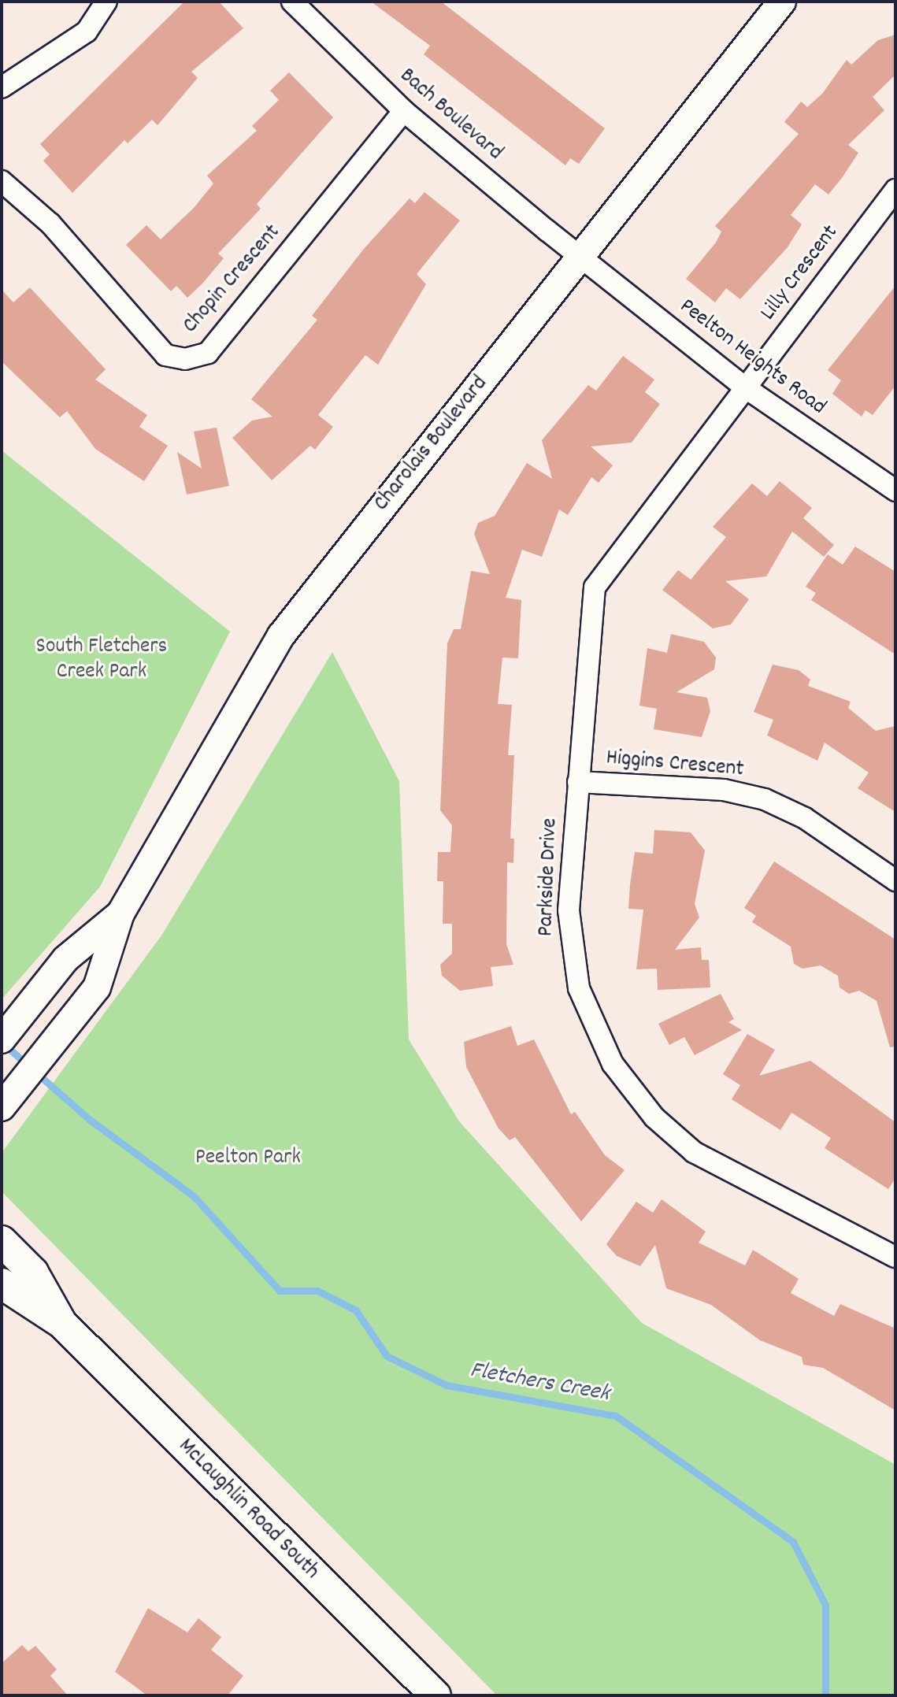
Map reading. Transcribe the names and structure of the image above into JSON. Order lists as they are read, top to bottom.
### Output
{
  "streets": {
    "main road": ["McLaughlin Road South"],
    "street": [
      "Bach Boulevard",
      "Lilly Crescent",
      "Chopin Crescent",
      "Peelton Heights Road",
      "Charolais Boulevard",
      "Higgins Crescent",
      "Parkside Drive"
    ]
  },
  "crossings": [
    ["Bach Boulevard", "Chopin Crescent"],
    ["Bach Boulevard", "Peelton Heights Road"],
    ["Bach Boulevard", "Charolais Boulevard"],
    ["Lilly Crescent", "Peelton Heights Road"],
    ["Lilly Crescent", "Parkside Drive"],
    ["Peelton Heights Road", "Charolais Boulevard"],
    ["Peelton Heights Road", "Parkside Drive"],
    ["Higgins Crescent", "Parkside Drive"]
  ],
  "water": ["Fletchers Creek"],
  "parks": ["South Fletchers Creek Park", "Peelton Park"]
}
